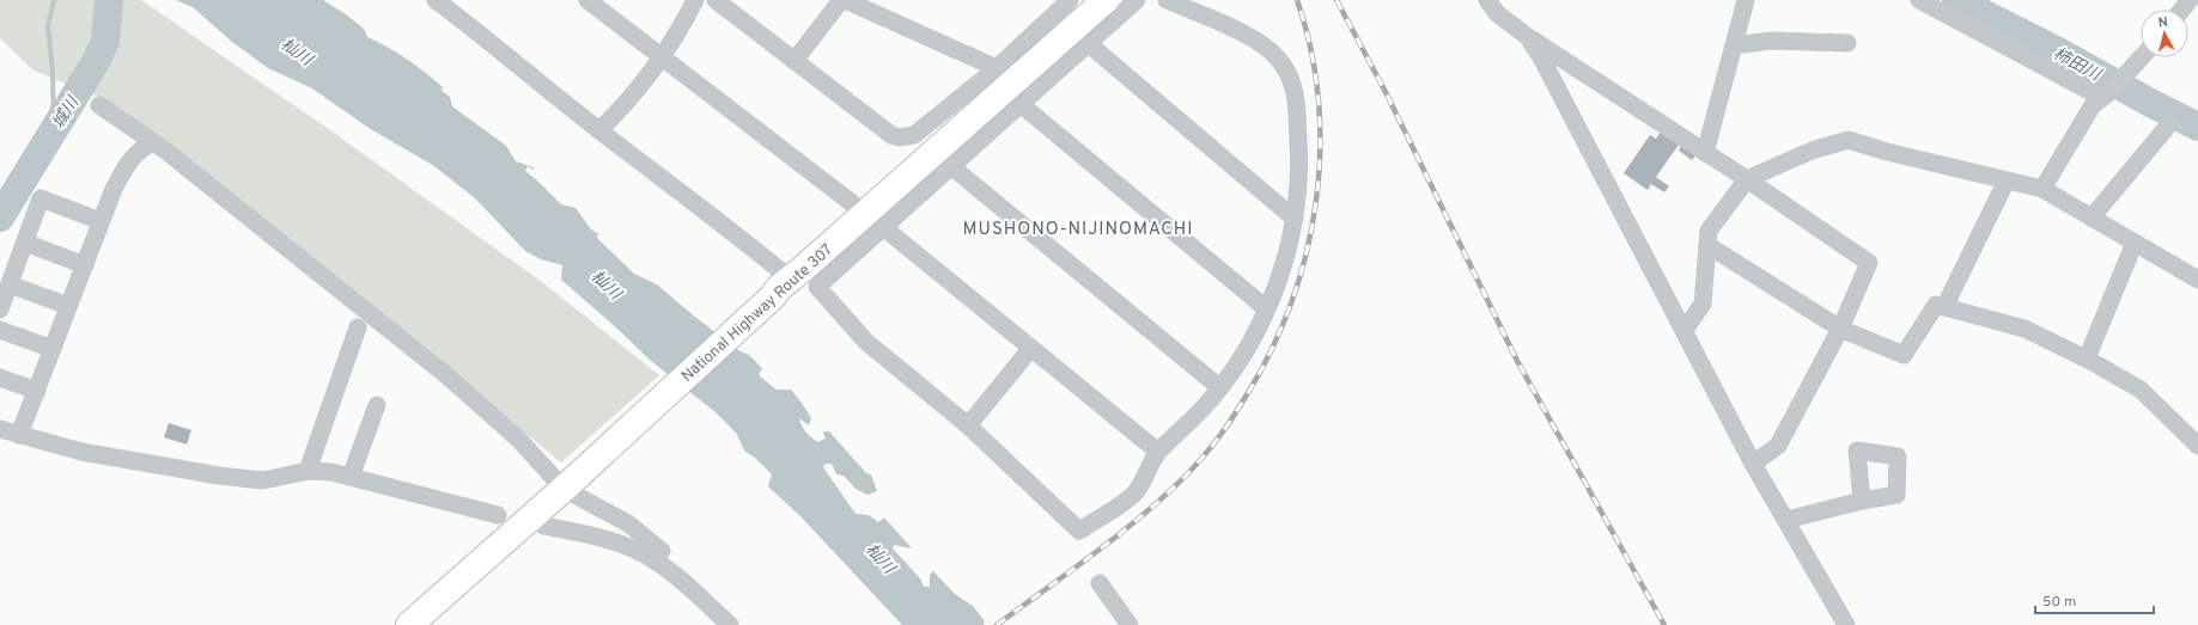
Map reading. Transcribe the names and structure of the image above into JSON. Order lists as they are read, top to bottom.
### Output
{
  "streets": {
    "highway": ["National Highway Route 307"]
  },
  "districts": ["MUSHONO-NIJINOMACHI"],
  "water": ["杣川", "柿田川", "城川"],
  "scale_bar": "50 m",
  "north": "top"
}
